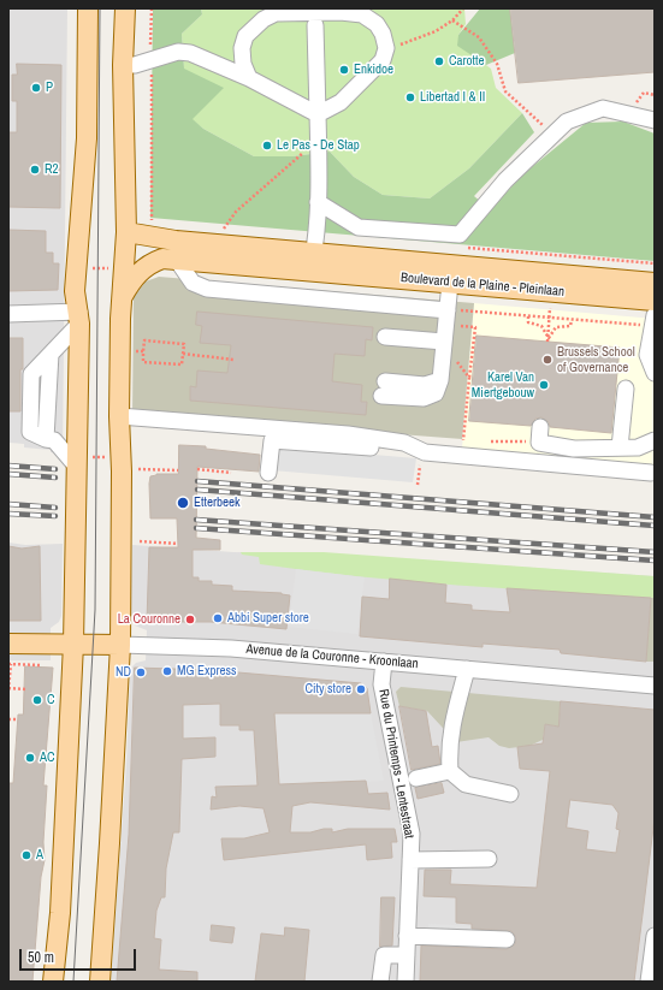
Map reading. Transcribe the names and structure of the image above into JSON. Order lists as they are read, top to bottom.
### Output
{
  "streets": {
    "main road": ["Boulevard de la Plaine - Pleinlaan", "Avenue de la Couronne - Kroonlaan"],
    "street": ["Rue du Printemps - Lentestraat"]
  },
  "crossings": [
    ["Avenue de la Couronne - Kroonlaan", "Rue du Printemps - Lentestraat"]
  ],
  "places": [
    "Carotte",
    "Enkidoe",
    "P",
    "Libertad I & II",
    "Le Pas - De Stap",
    "R2",
    "Brussels School of Governance",
    "Karel Van Miertgebouw",
    "Etterbeek",
    "Abbi Super store",
    "La Couronne",
    "MG Express",
    "ND",
    "City store",
    "C",
    "AC",
    "A"
  ],
  "scale_bar": "50 m"
}
